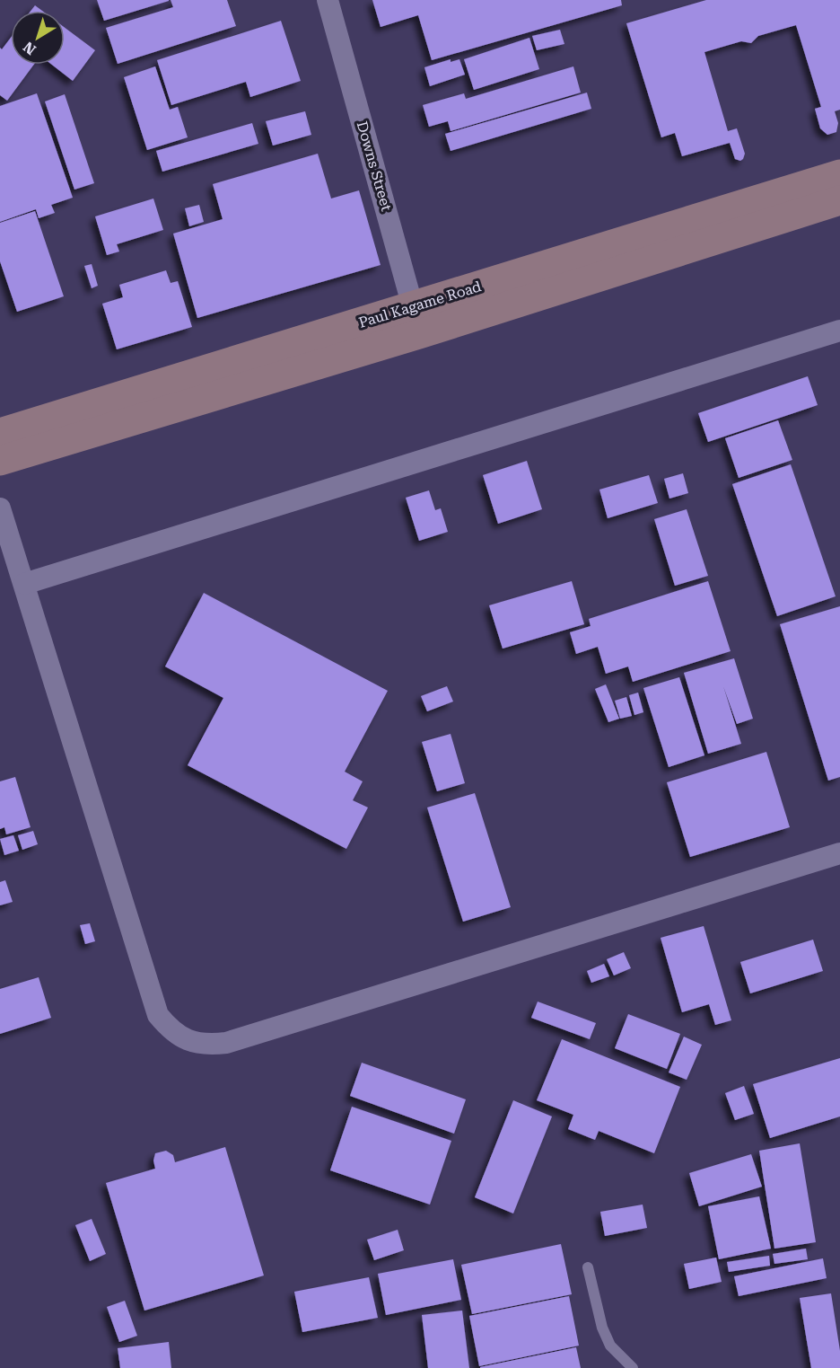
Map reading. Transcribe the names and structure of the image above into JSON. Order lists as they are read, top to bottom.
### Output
{
  "streets": {
    "main road": ["Paul Kagame Road"],
    "street": ["Downs Street"]
  },
  "crossings": [
    ["Downs Street", "Paul Kagame Road"]
  ],
  "north": "bottom left"
}
